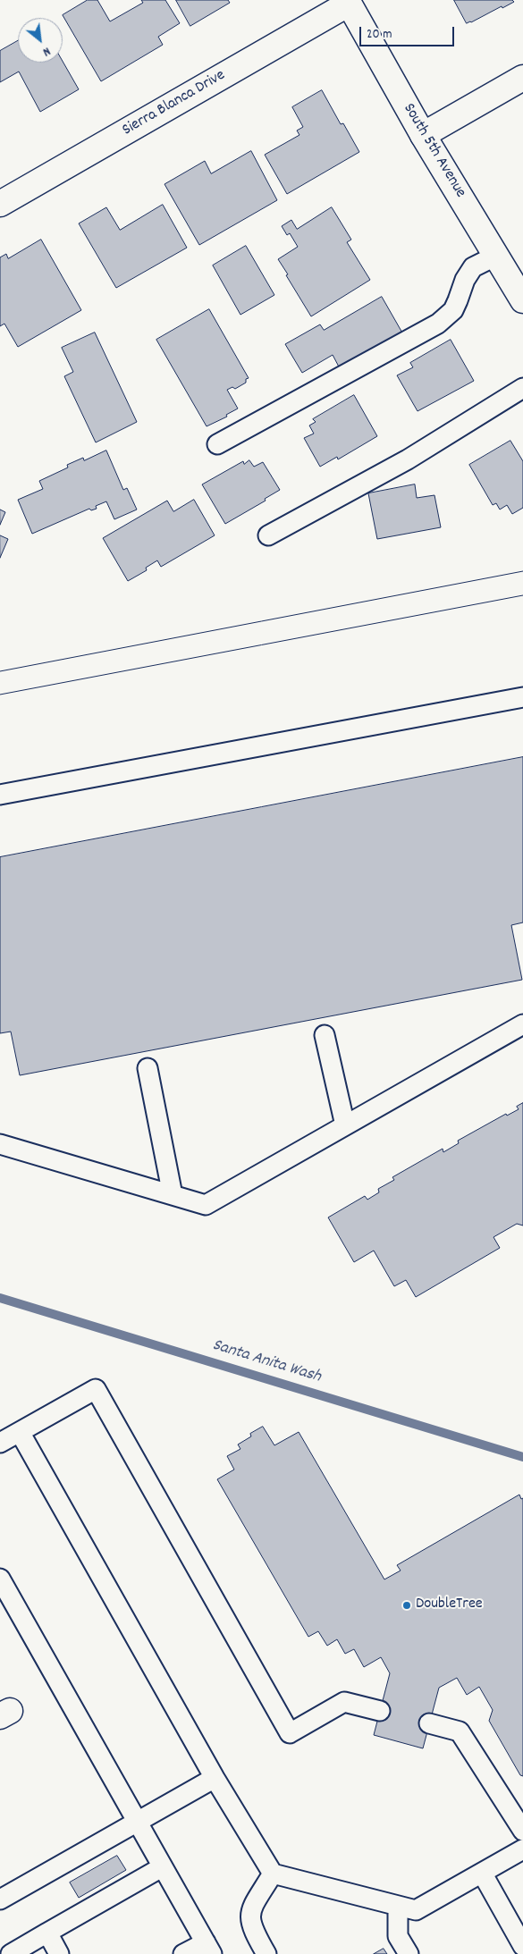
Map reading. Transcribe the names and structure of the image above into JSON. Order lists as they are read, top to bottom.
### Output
{
  "streets": {
    "street": ["Sierra Blanca Drive", "South 5th Avenue"]
  },
  "crossings": [
    ["Sierra Blanca Drive", "South 5th Avenue"]
  ],
  "water": ["Santa Anita Wash"],
  "places": ["DoubleTree"],
  "scale_bar": "20 m",
  "north": "bottom right"
}
